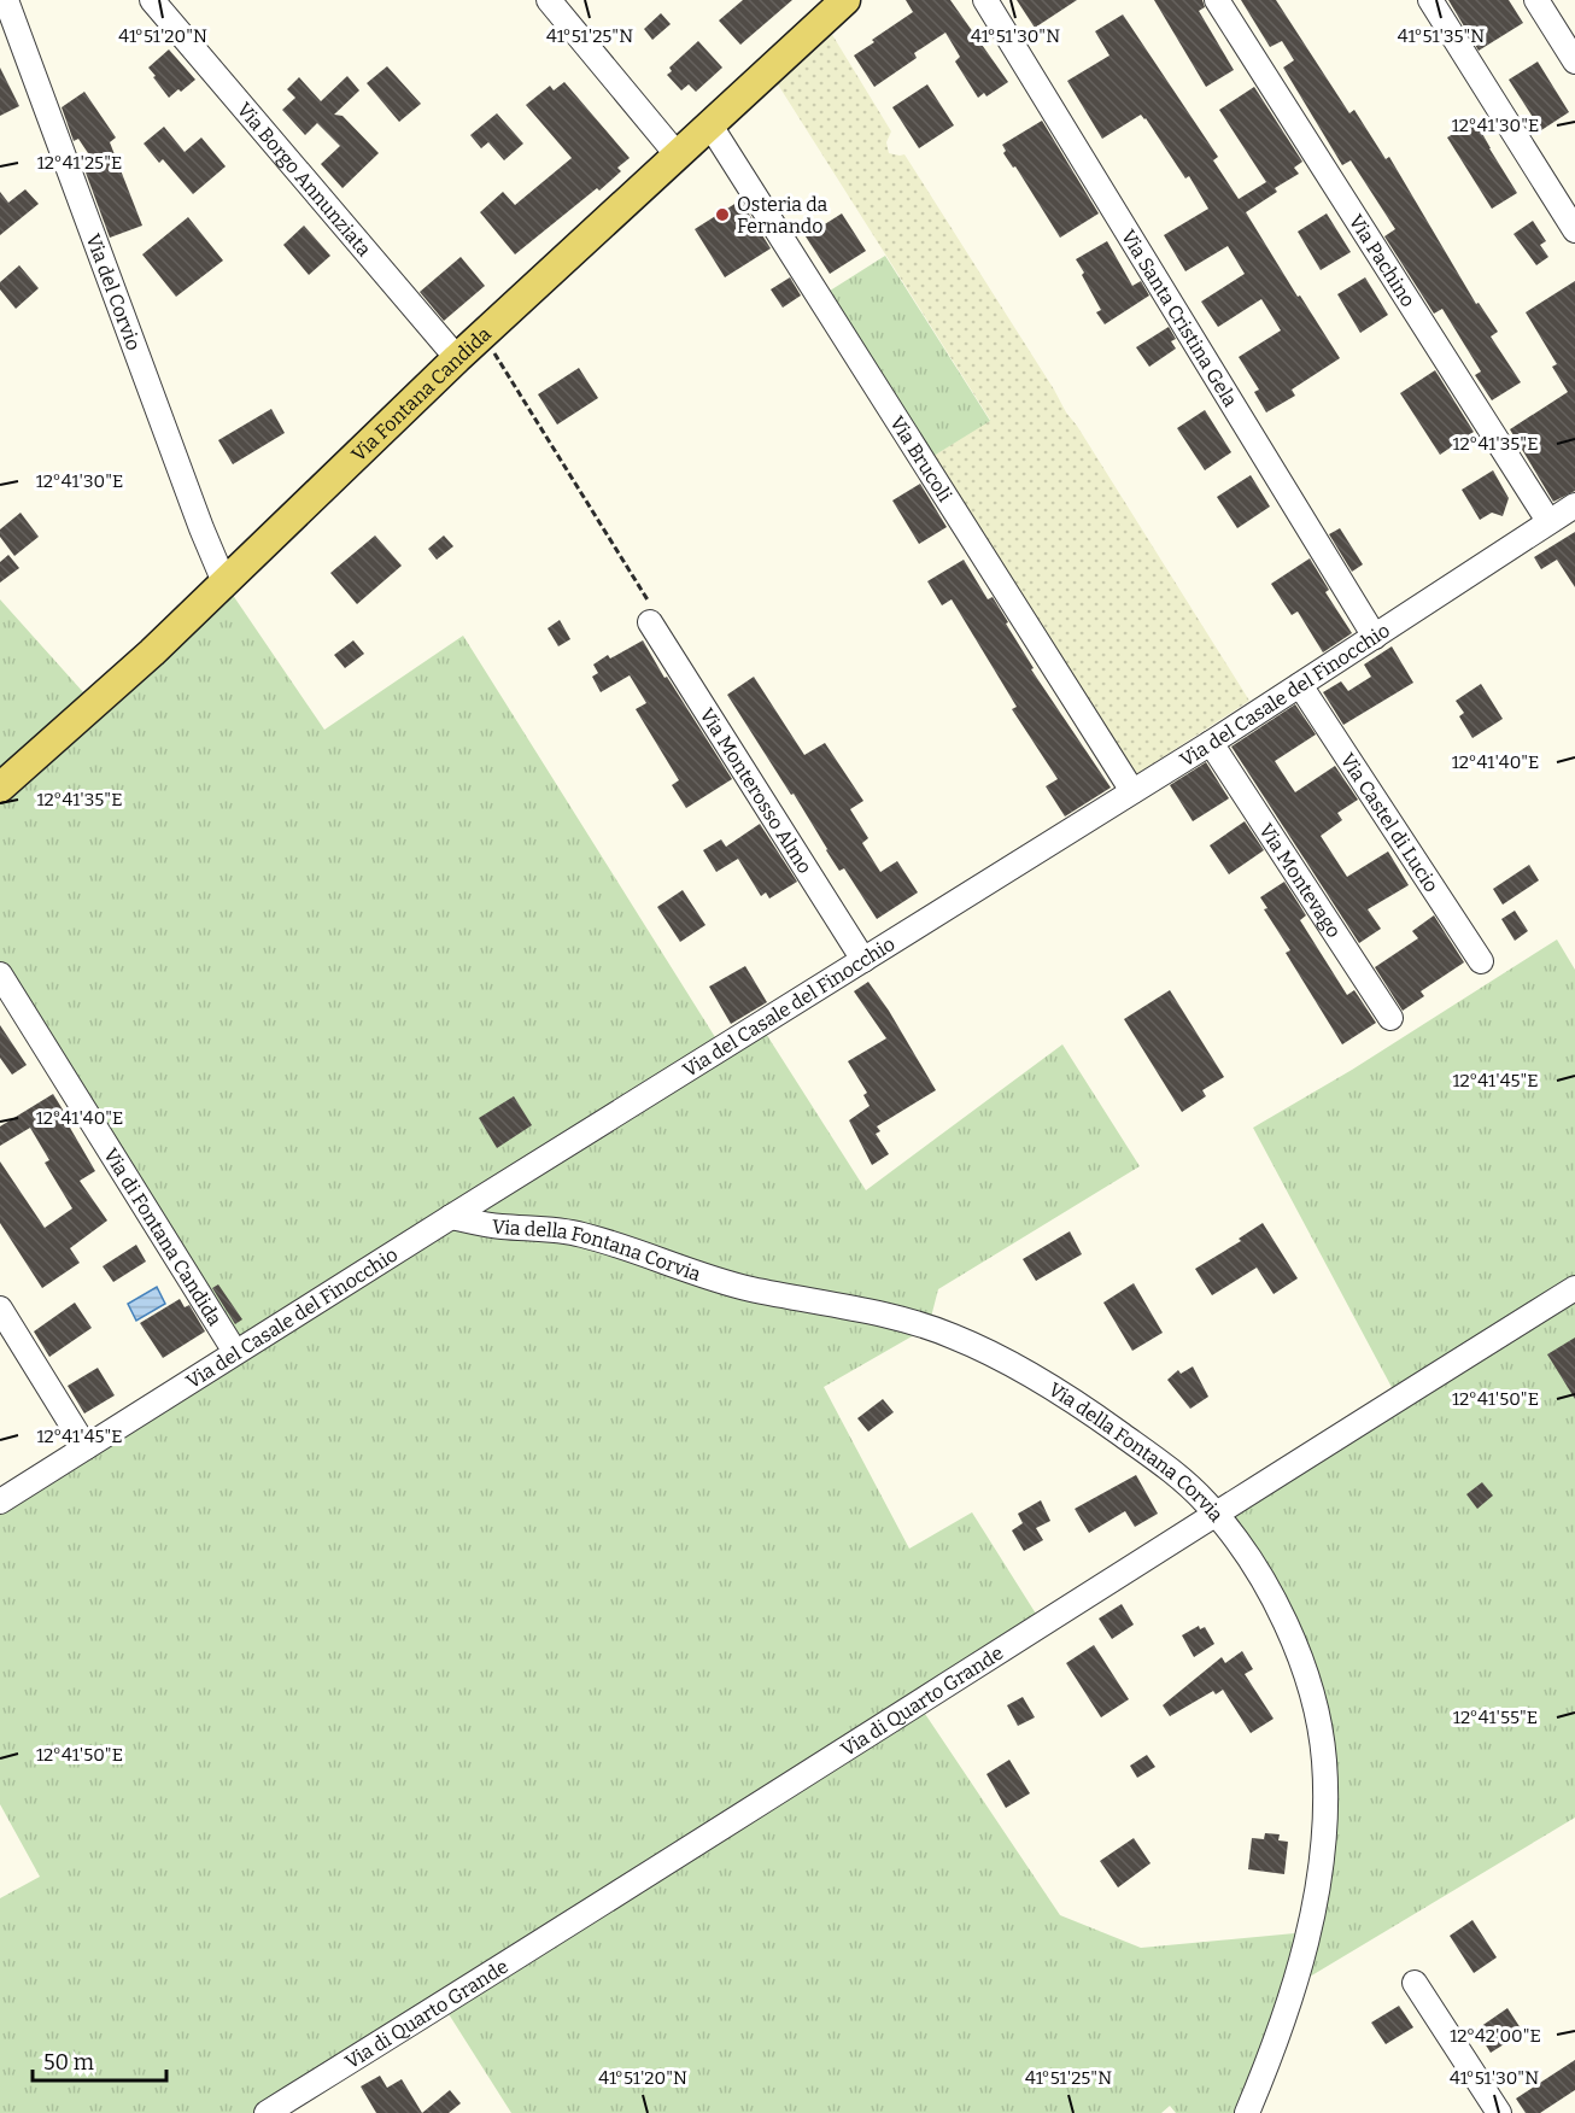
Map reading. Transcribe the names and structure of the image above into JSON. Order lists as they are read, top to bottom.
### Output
{
  "streets": {
    "main road": ["Via Fontana Candida"],
    "street": [
      "Via Borgo Annunziata",
      "Via Pachino",
      "Via del Corvio",
      "Via Santa Cristina Gela",
      "Via Brucoli",
      "Via del Casale del Finocchio",
      "Via Monterosso Almo",
      "Via Castel di Lucio",
      "Via Montevago",
      "Via di Fontana Candida",
      "Via della Fontana Corvia",
      "Via di Quarto Grande"
    ]
  },
  "crossings": [
    ["Via Borgo Annunziata", "Via Fontana Candida"],
    ["Via Pachino", "Via del Casale del Finocchio"],
    ["Via del Corvio", "Via Fontana Candida"],
    ["Via Santa Cristina Gela", "Via del Casale del Finocchio"],
    ["Via Fontana Candida", "Via Brucoli"],
    ["Via Brucoli", "Via del Casale del Finocchio"],
    ["Via del Casale del Finocchio", "Via Monterosso Almo"],
    ["Via del Casale del Finocchio", "Via Castel di Lucio"],
    ["Via del Casale del Finocchio", "Via Montevago"],
    ["Via del Casale del Finocchio", "Via di Fontana Candida"],
    ["Via del Casale del Finocchio", "Via della Fontana Corvia"],
    ["Via della Fontana Corvia", "Via di Quarto Grande"]
  ],
  "places": ["Osteria da Fernando"],
  "scale_bar": "50 m",
  "coordinates": [
    "41°51'35\"N",
    "41°51'20\"N",
    "41°51'25\"N",
    "41°51'30\"N",
    "12°41'30\"E",
    "12°41'25\"E",
    "12°41'35\"E",
    "12°41'40\"E",
    "12°41'45\"E",
    "12°41'50\"E",
    "12°41'55\"E",
    "12°42'00\"E"
  ]
}
